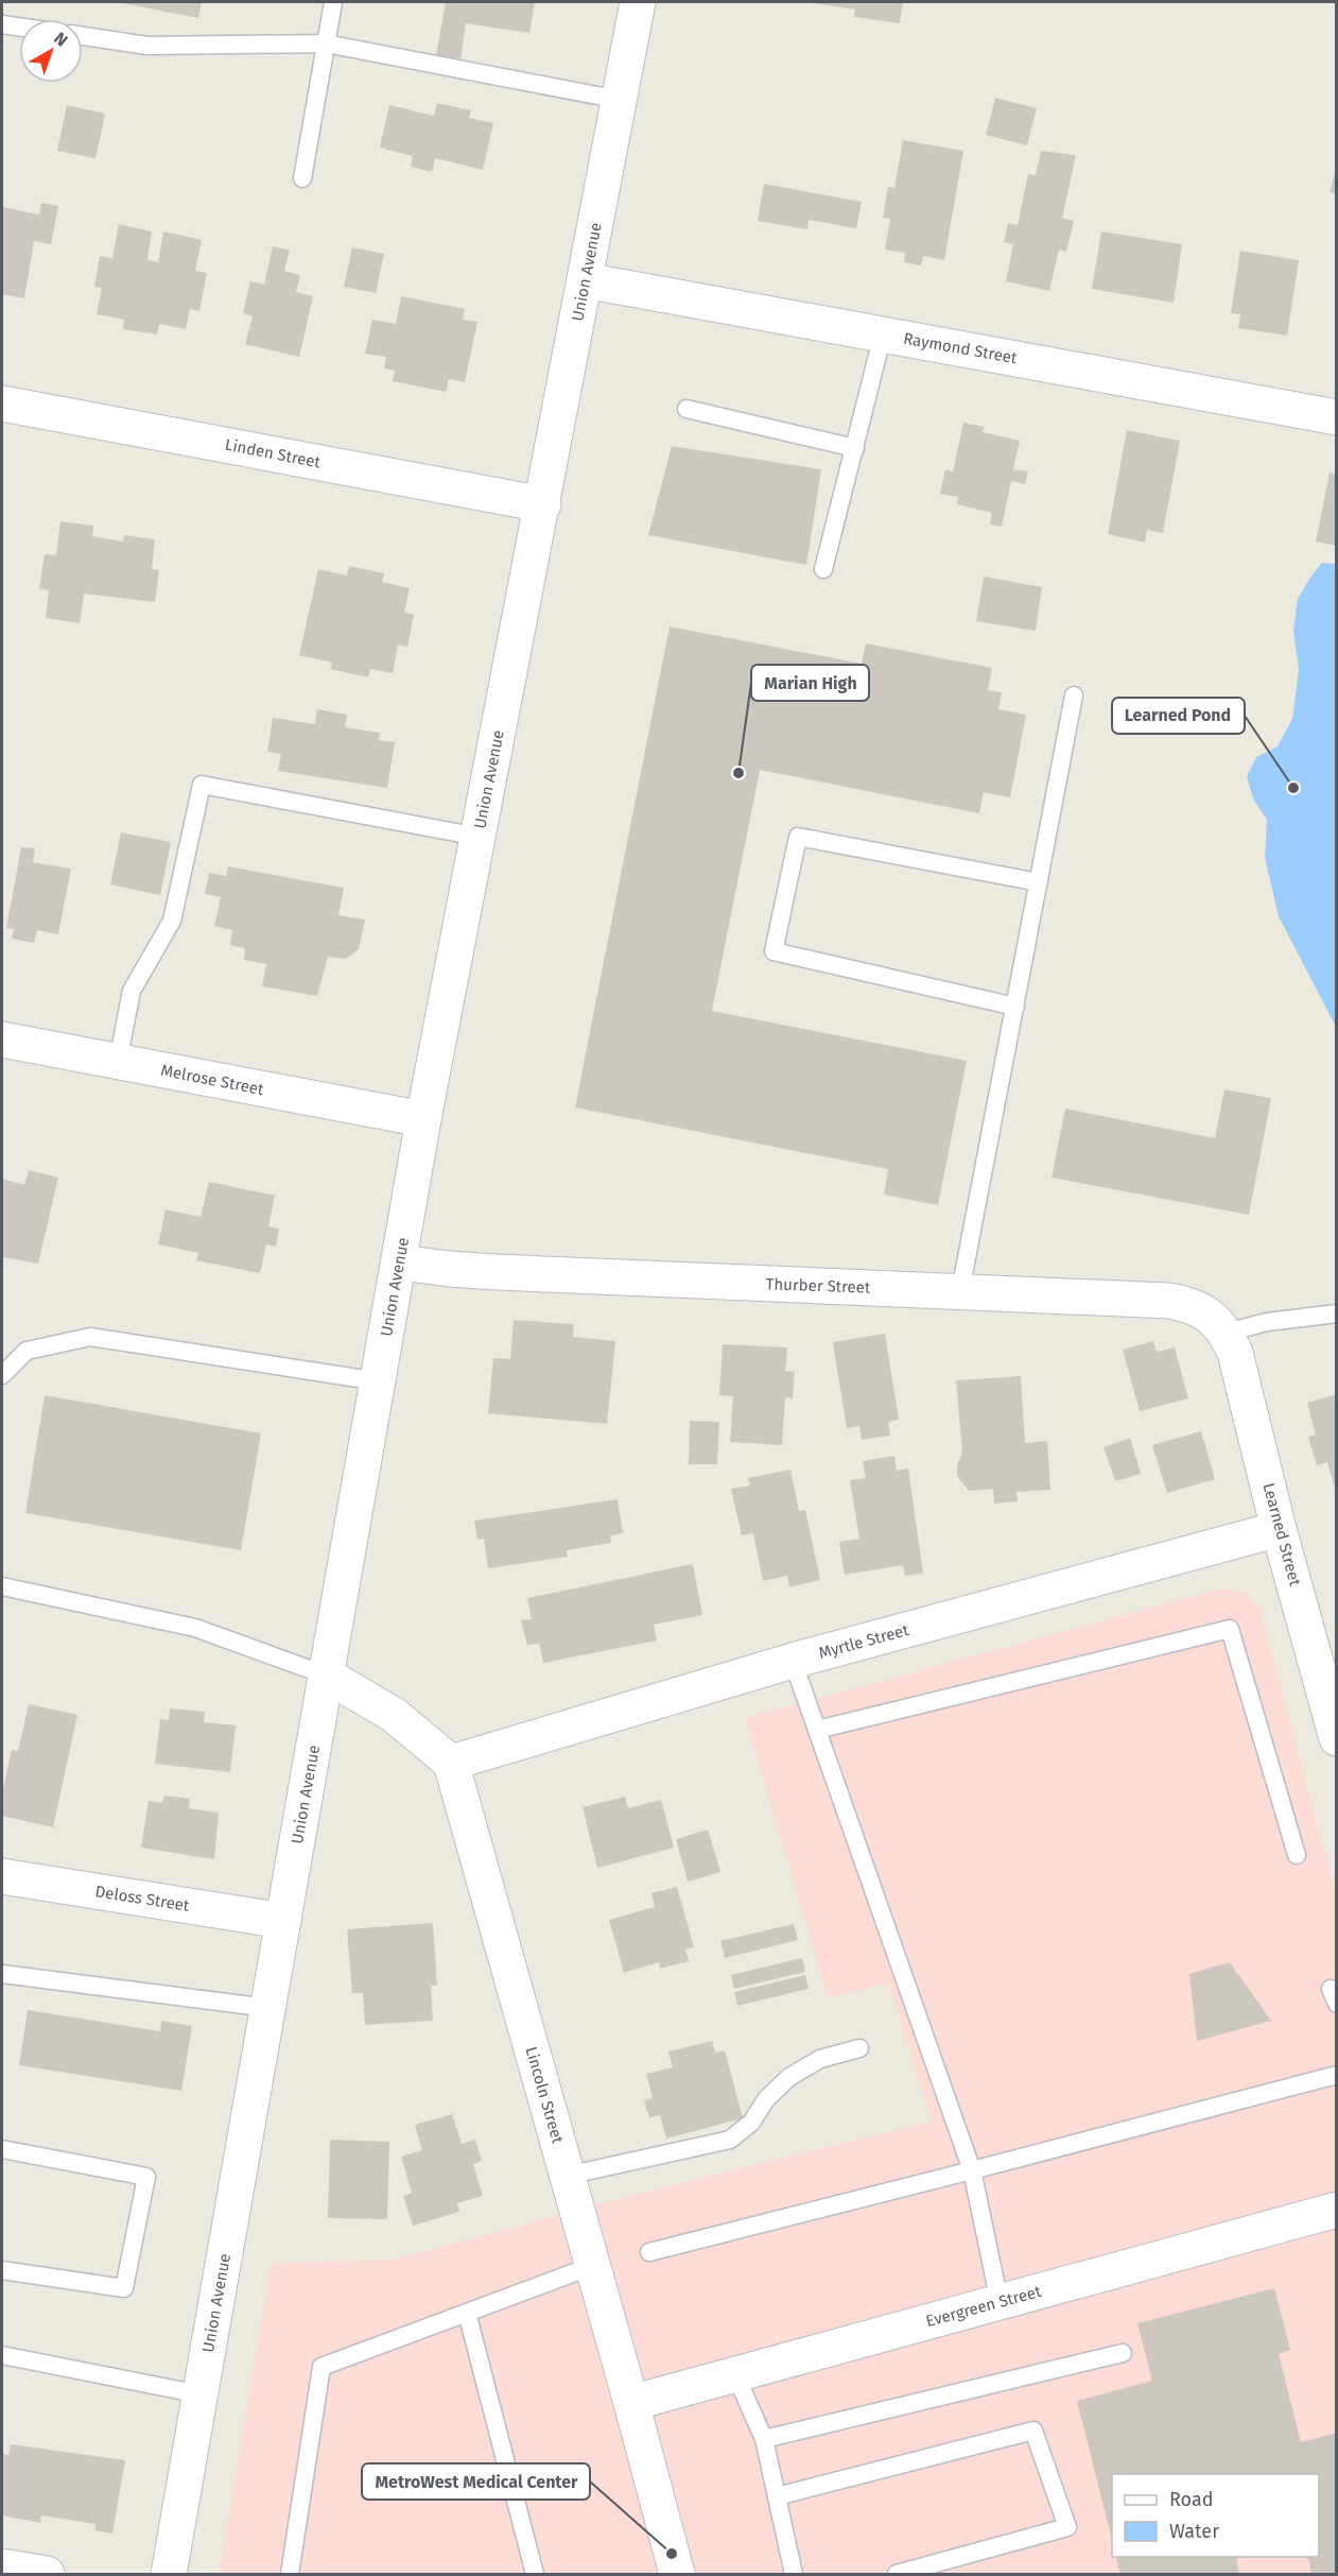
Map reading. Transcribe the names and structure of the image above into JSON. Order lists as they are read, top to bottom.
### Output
{
  "streets": {
    "street": [
      "Union Avenue",
      "Raymond Street",
      "Linden Street",
      "Melrose Street",
      "Thurber Street",
      "Learned Street",
      "Myrtle Street",
      "Deloss Street",
      "Lincoln Street",
      "Evergreen Street"
    ]
  },
  "crossings": [
    ["Union Avenue", "Raymond Street"],
    ["Union Avenue", "Linden Street"],
    ["Union Avenue", "Melrose Street"],
    ["Union Avenue", "Thurber Street"],
    ["Union Avenue", "Deloss Street"],
    ["Thurber Street", "Learned Street"],
    ["Learned Street", "Myrtle Street"],
    ["Myrtle Street", "Lincoln Street"],
    ["Lincoln Street", "Evergreen Street"]
  ],
  "places": ["Marian High", "Learned Pond", "MetroWest Medical Center"],
  "legend": ["Road", "Water"],
  "north": "top right"
}
